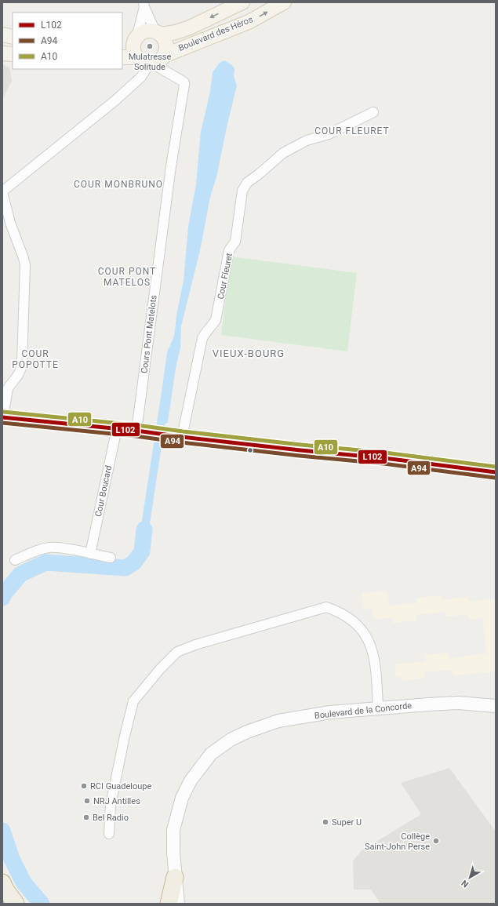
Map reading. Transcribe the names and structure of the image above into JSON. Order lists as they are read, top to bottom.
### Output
{
  "streets": {
    "main road": ["Boulevard des Héros", "Boulevard de la Concorde"],
    "street": ["Cour Fleuret", "Cours Pont Matelots", "Cour Boucard"]
  },
  "crossings": [
    ["Boulevard des Héros", "Cours Pont Matelots"]
  ],
  "districts": [
    "COUR FLEURET",
    "COUR MONBRUNO",
    "COUR PONT MATELOS",
    "VIEUX-BOURG",
    "COUR POPOTTE"
  ],
  "places": [
    "Mulatresse Solitude",
    "RCI Guadeloupe",
    "NRJ Antilles",
    "Bel Radio",
    "Super U",
    "Collège Saint-John Perse"
  ],
  "lines": ["transit line A10", "transit line L102", "transit line A94"],
  "legend": ["L102", "A94", "A10"],
  "north": "bottom left"
}
